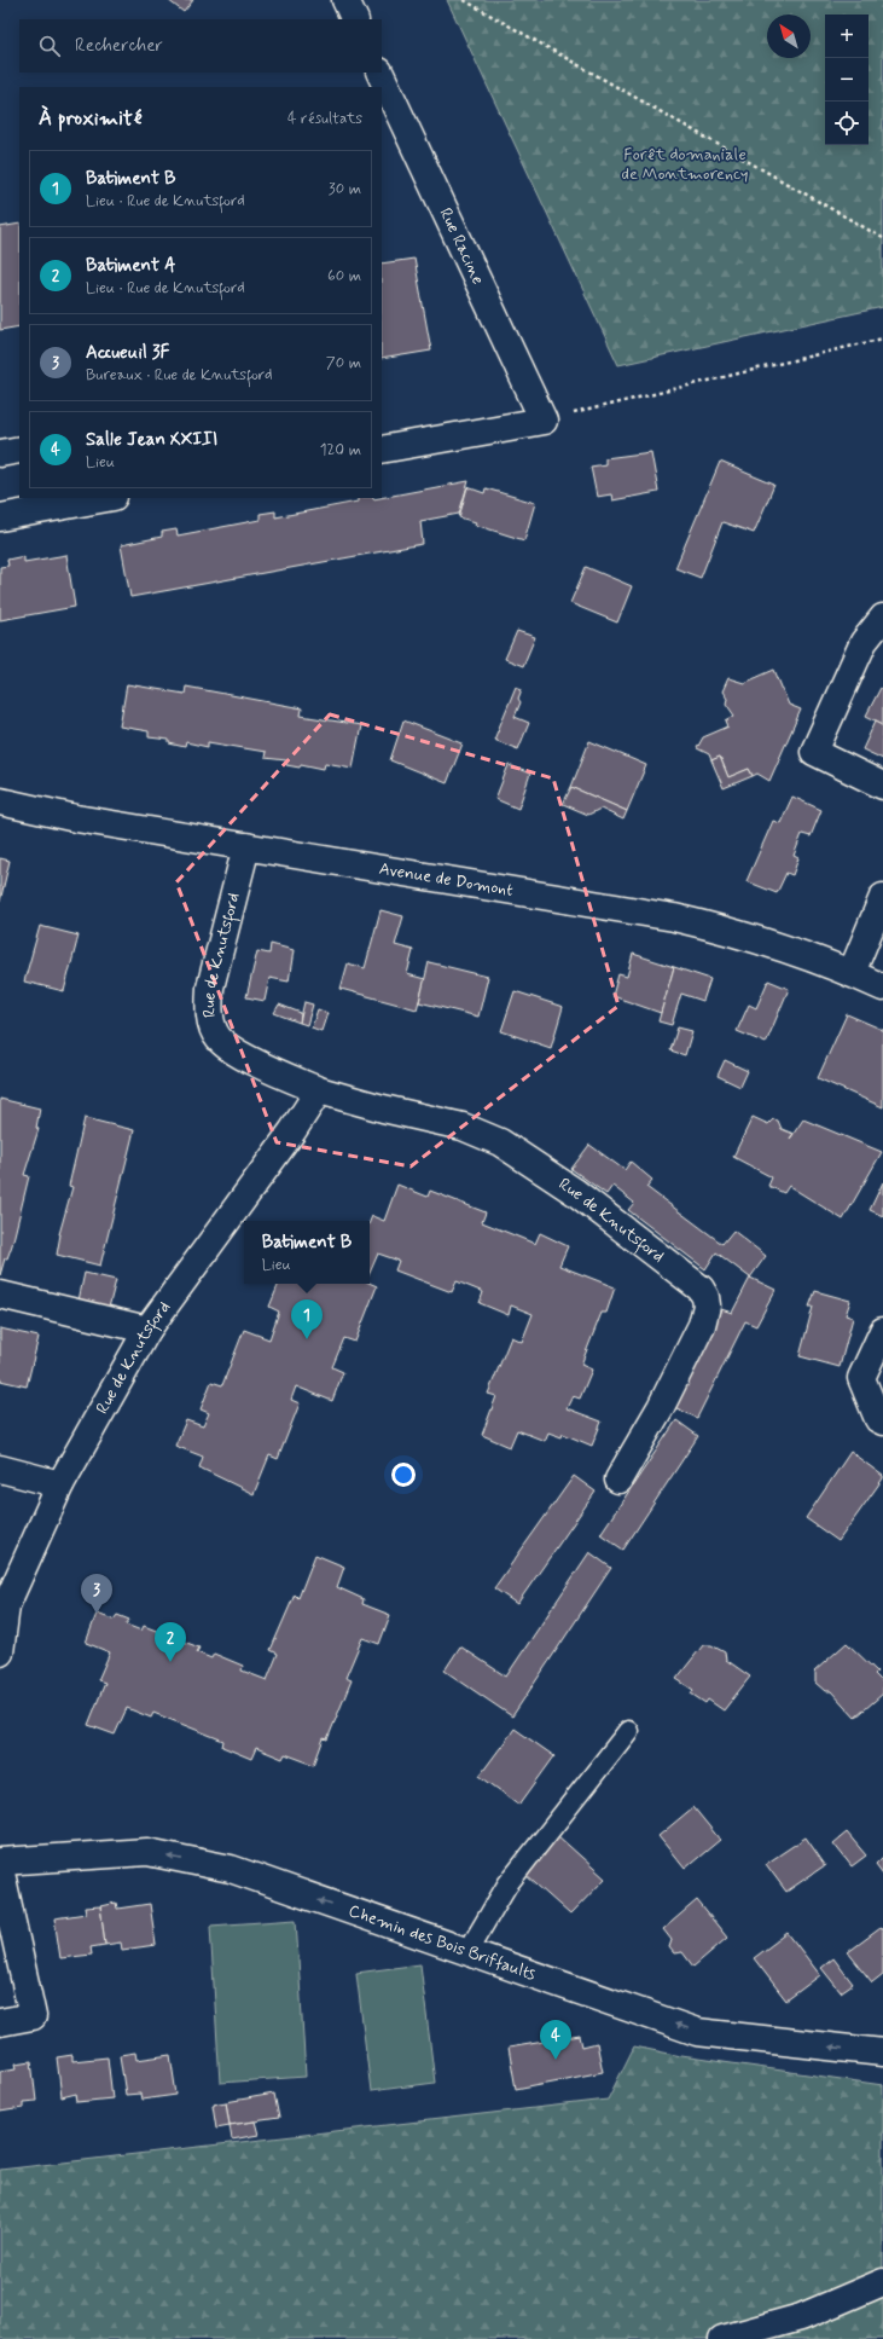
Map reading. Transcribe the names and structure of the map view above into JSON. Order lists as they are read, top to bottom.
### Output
{
  "streets": {
    "street": [
      "Rue Racine",
      "Avenue de Domont",
      "Rue de Knutsford",
      "Chemin des Bois Briffaults"
    ]
  },
  "crossings": [
    ["Avenue de Domont", "Rue de Knutsford"]
  ],
  "one_way": ["Chemin des Bois Briffaults"],
  "parks": ["Forêt domaniale de Montmorency"],
  "north": "top left",
  "page": {
    "map_buttons": ["+", "−"],
    "search": "Rechercher",
    "heading": ["À proximité", "4 résultats"],
    "list": [
      {
        "mark": "1",
        "name": "Batiment B",
        "note": "Lieu · Rue de Knutsford",
        "value": "30 m"
      },
      {
        "mark": "2",
        "name": "Batiment A",
        "note": "Lieu · Rue de Knutsford",
        "value": "60 m"
      },
      {
        "mark": "3",
        "name": "Accueuil 3F",
        "note": "Bureaux · Rue de Knutsford",
        "value": "70 m"
      },
      {
        "mark": "4",
        "name": "Salle Jean XXIII",
        "note": "Lieu",
        "value": "120 m"
      }
    ],
    "popup": ["Batiment B", "Lieu"],
    "pins": [
      "1",
      "3",
      "2",
      "4"
    ]
  }
}
